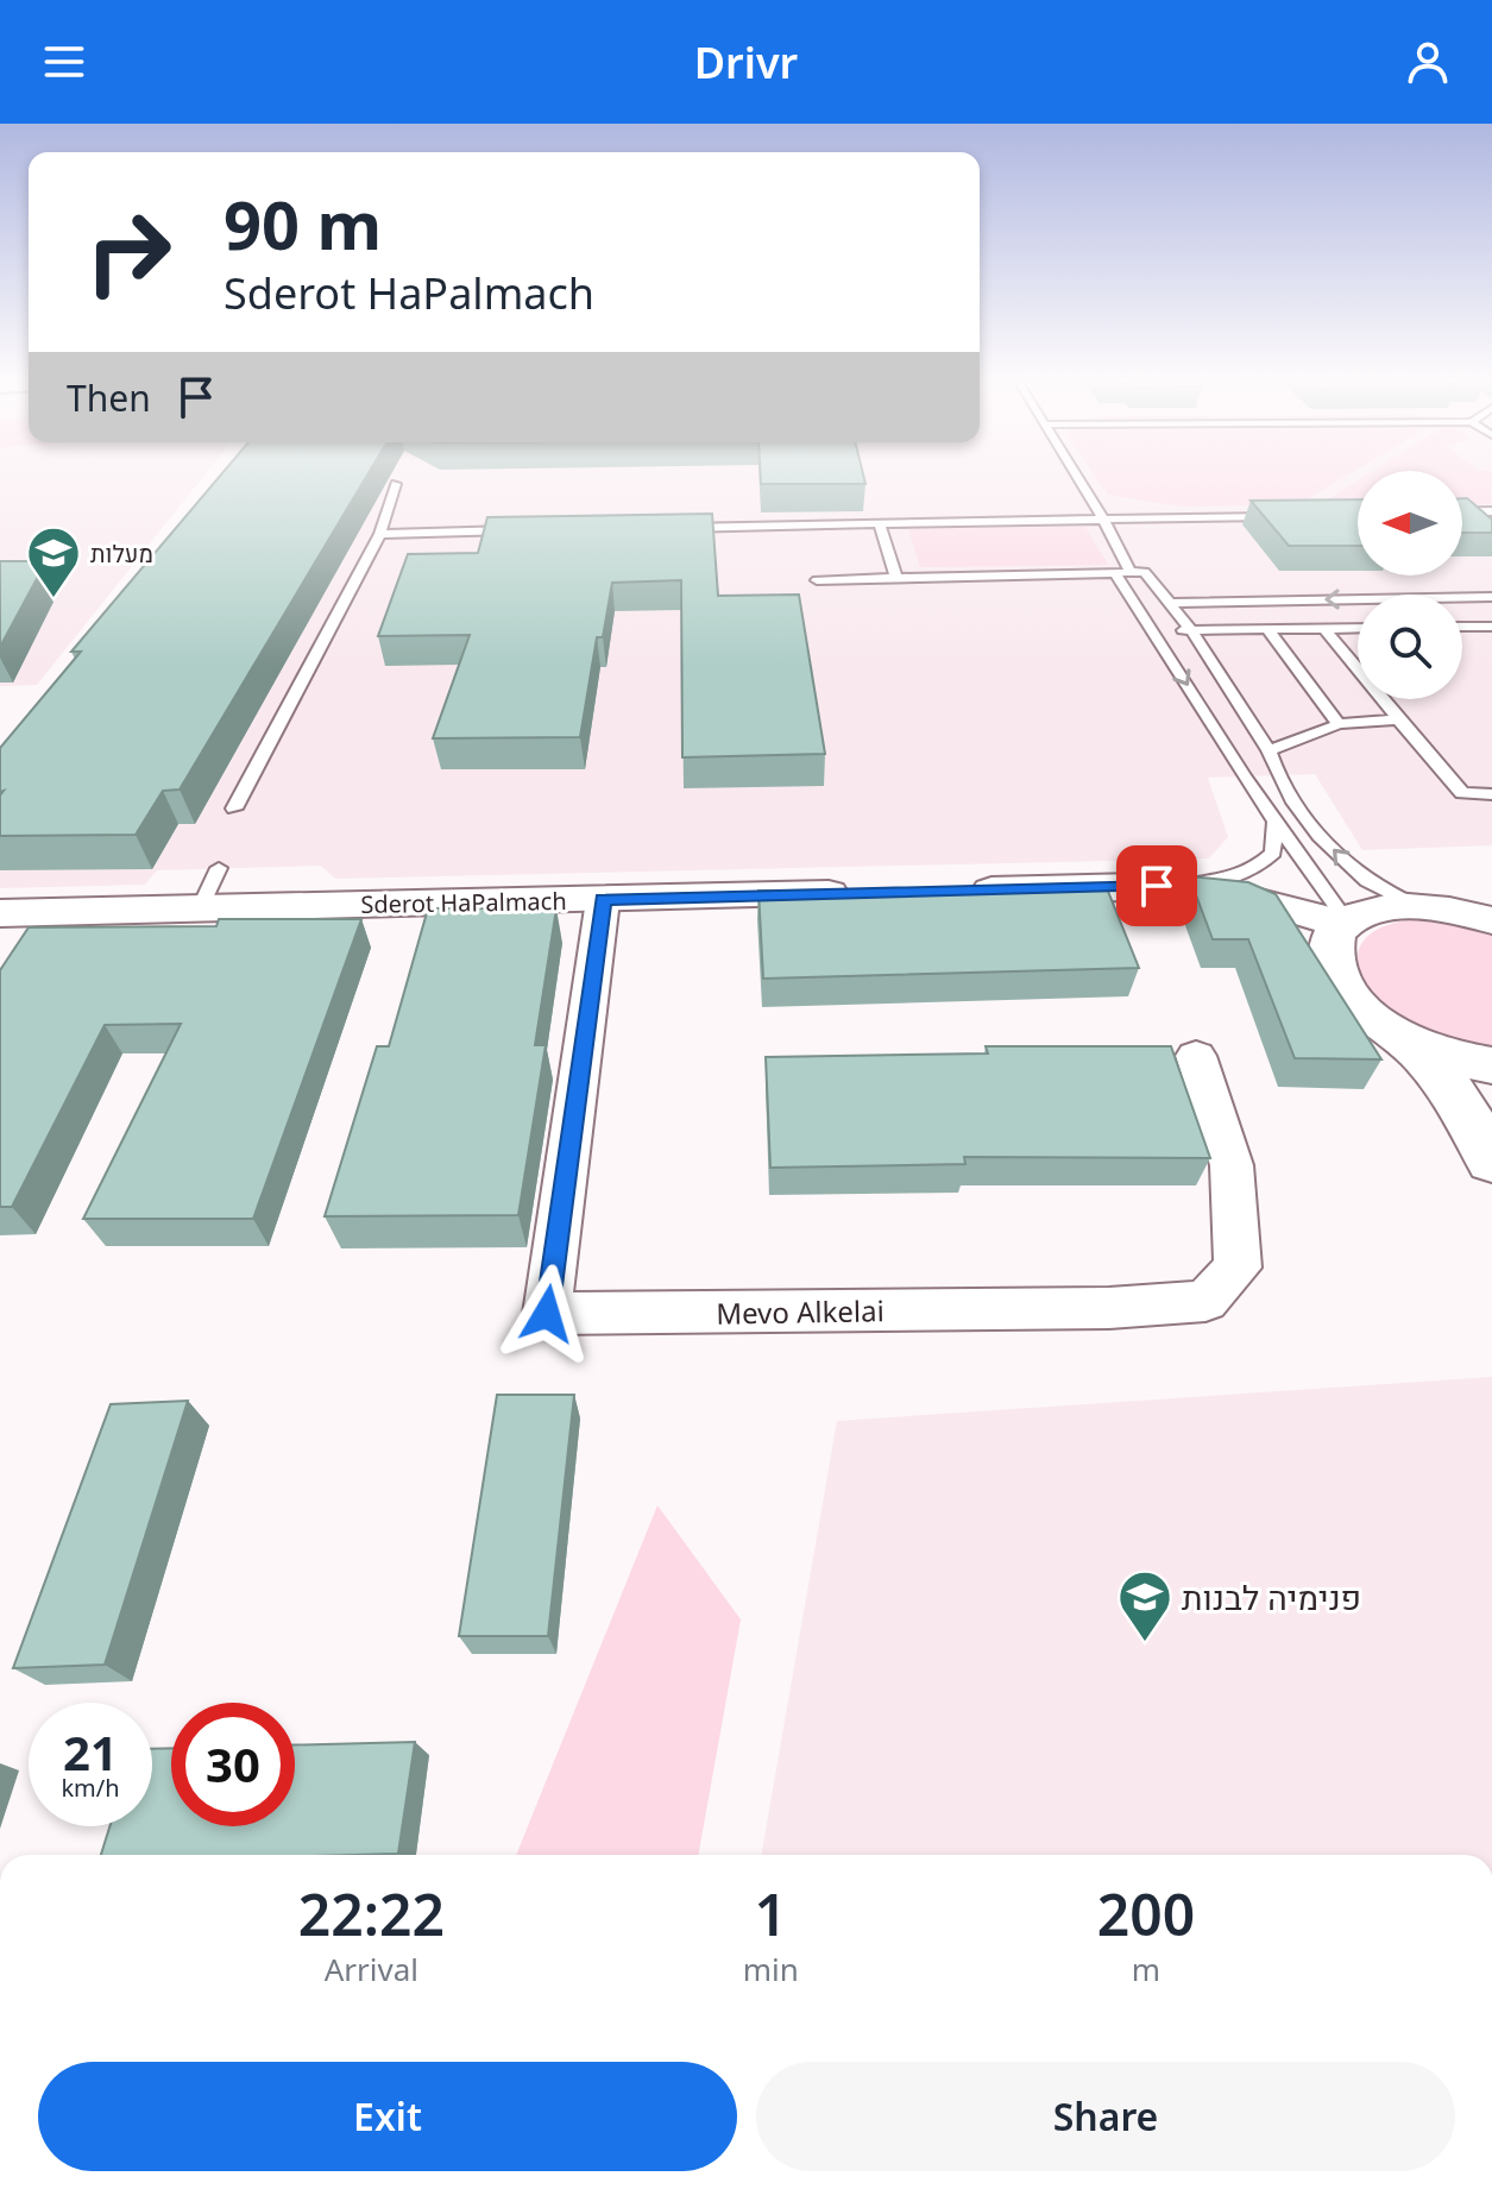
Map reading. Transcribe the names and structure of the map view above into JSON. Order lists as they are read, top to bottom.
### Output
{
  "streets": {
    "street": ["Sderot HaPalmach", "Mevo Alkelai"]
  },
  "crossings": [
    ["Sderot HaPalmach", "Mevo Alkelai"]
  ],
  "places": {
    "school or university": ["מעלות", "פנימיה לבנות"]
  },
  "north": "left",
  "page": {
    "header": "Drivr",
    "turn": ["90 m", "Sderot HaPalmach"],
    "then": "Then",
    "speed": "21 km/h",
    "limit": "30",
    "eta": [
      "22:22",
      "Arrival",
      "1",
      "min",
      "200",
      "m"
    ],
    "buttons": ["Exit", "Share"]
  }
}
